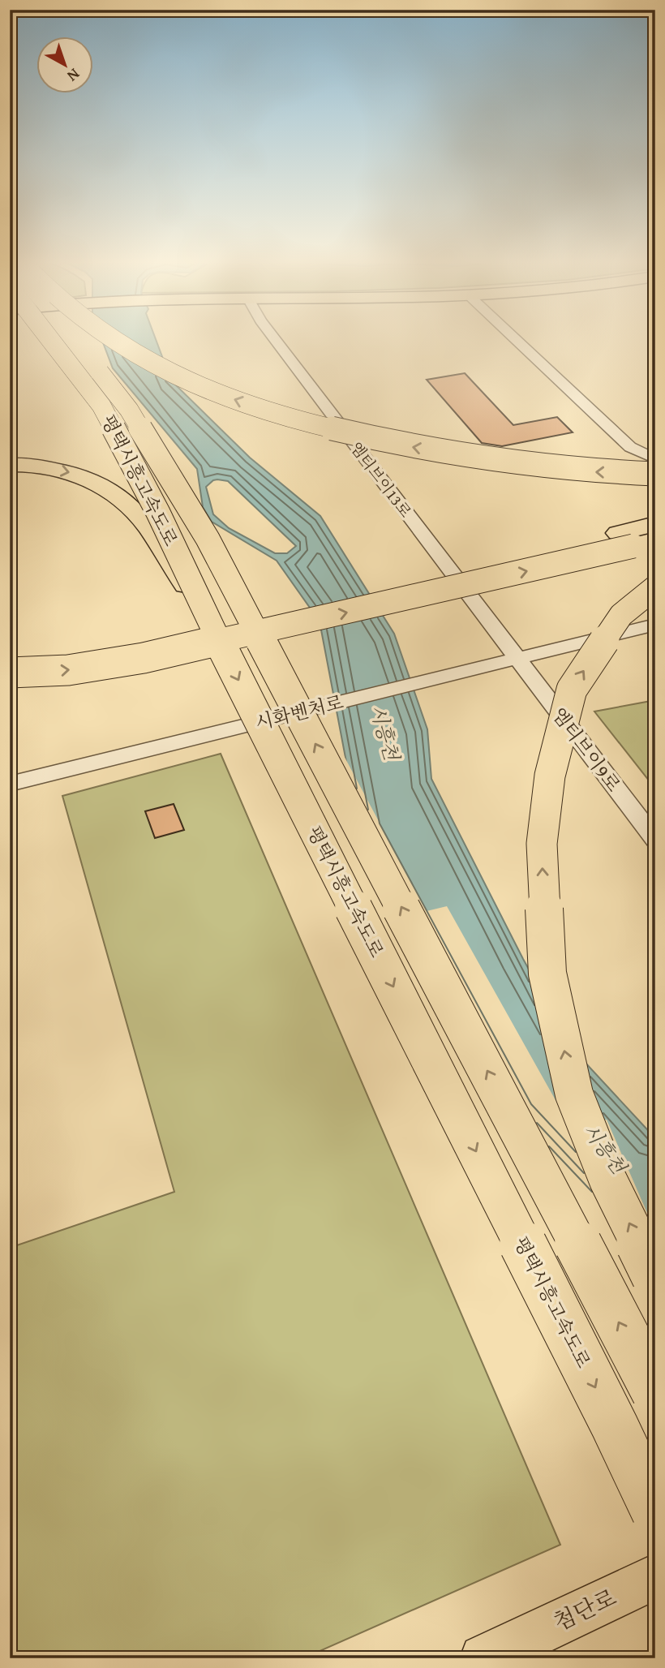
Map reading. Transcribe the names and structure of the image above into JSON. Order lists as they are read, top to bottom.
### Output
{
  "streets": {
    "highway": ["평택시흥고속도로"],
    "main road": ["첨단로"],
    "street": ["엠티브이13로", "시화벤처로", "엠티브이9로"]
  },
  "crossings": [
    ["엠티브이13로", "시화벤처로"],
    ["엠티브이13로", "엠티브이9로"],
    ["시화벤처로", "엠티브이9로"]
  ],
  "water": ["시흥천"],
  "north": "bottom right"
}
